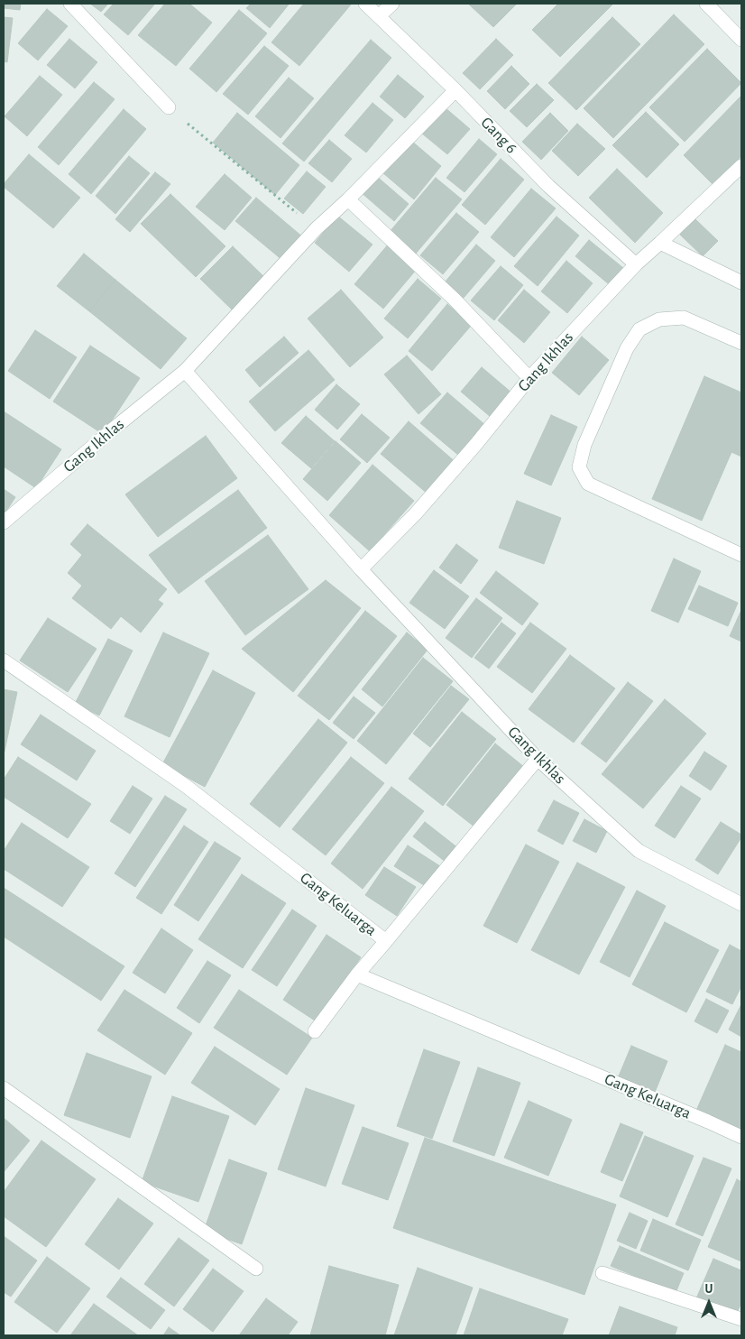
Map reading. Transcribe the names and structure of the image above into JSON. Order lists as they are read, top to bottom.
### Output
{
  "streets": {
    "street": ["Gang 6", "Gang Ikhlas", "Gang Keluarga"]
  },
  "crossings": [
    ["Gang 6", "Gang Ikhlas"]
  ],
  "north": "top"
}
